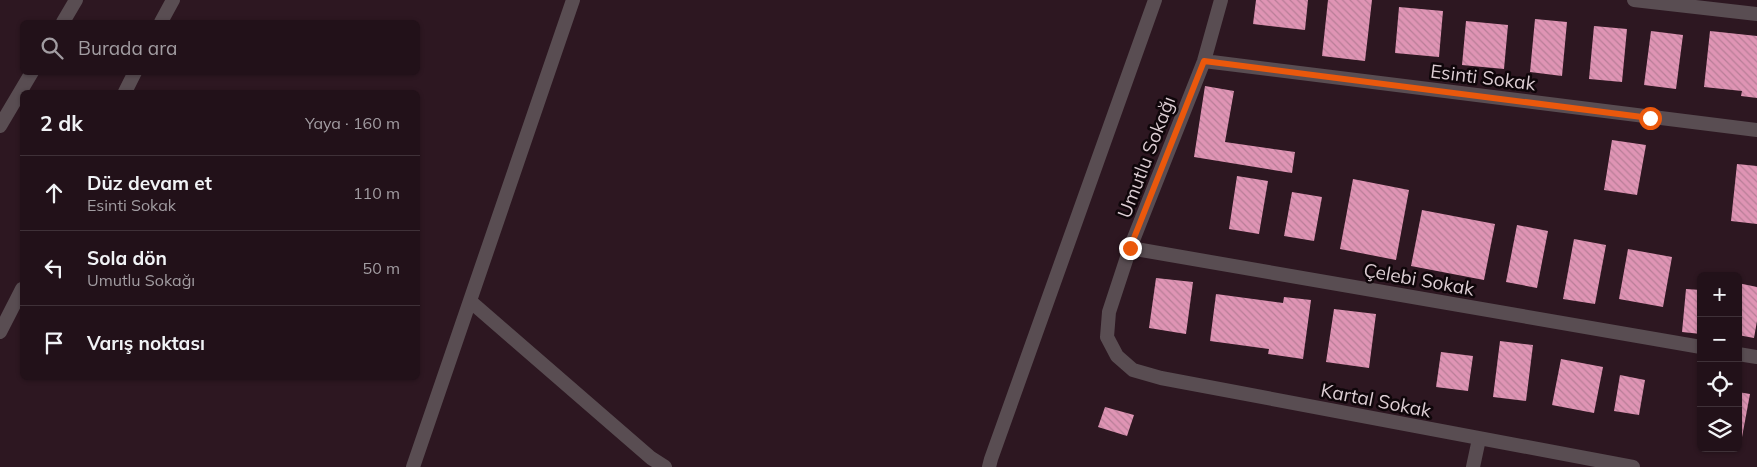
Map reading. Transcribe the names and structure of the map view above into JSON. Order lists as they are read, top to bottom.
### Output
{
  "streets": {
    "street": [
      "Esinti Sokak",
      "Umutlu Sokağı",
      "Çelebi Sokak",
      "Kartal Sokak"
    ]
  },
  "crossings": [
    ["Esinti Sokak", "Umutlu Sokağı"],
    ["Umutlu Sokağı", "Çelebi Sokak"],
    ["Umutlu Sokağı", "Kartal Sokak"]
  ],
  "page": {
    "search": "Burada ara",
    "heading": ["2 dk", "Yaya · 160 m"],
    "list": [
      ["Düz devam et", "Esinti Sokak", "110 m"],
      ["Sola dön", "Umutlu Sokağı", "50 m"],
      "Varış noktası"
    ],
    "map_buttons": ["+", "−"]
  }
}
